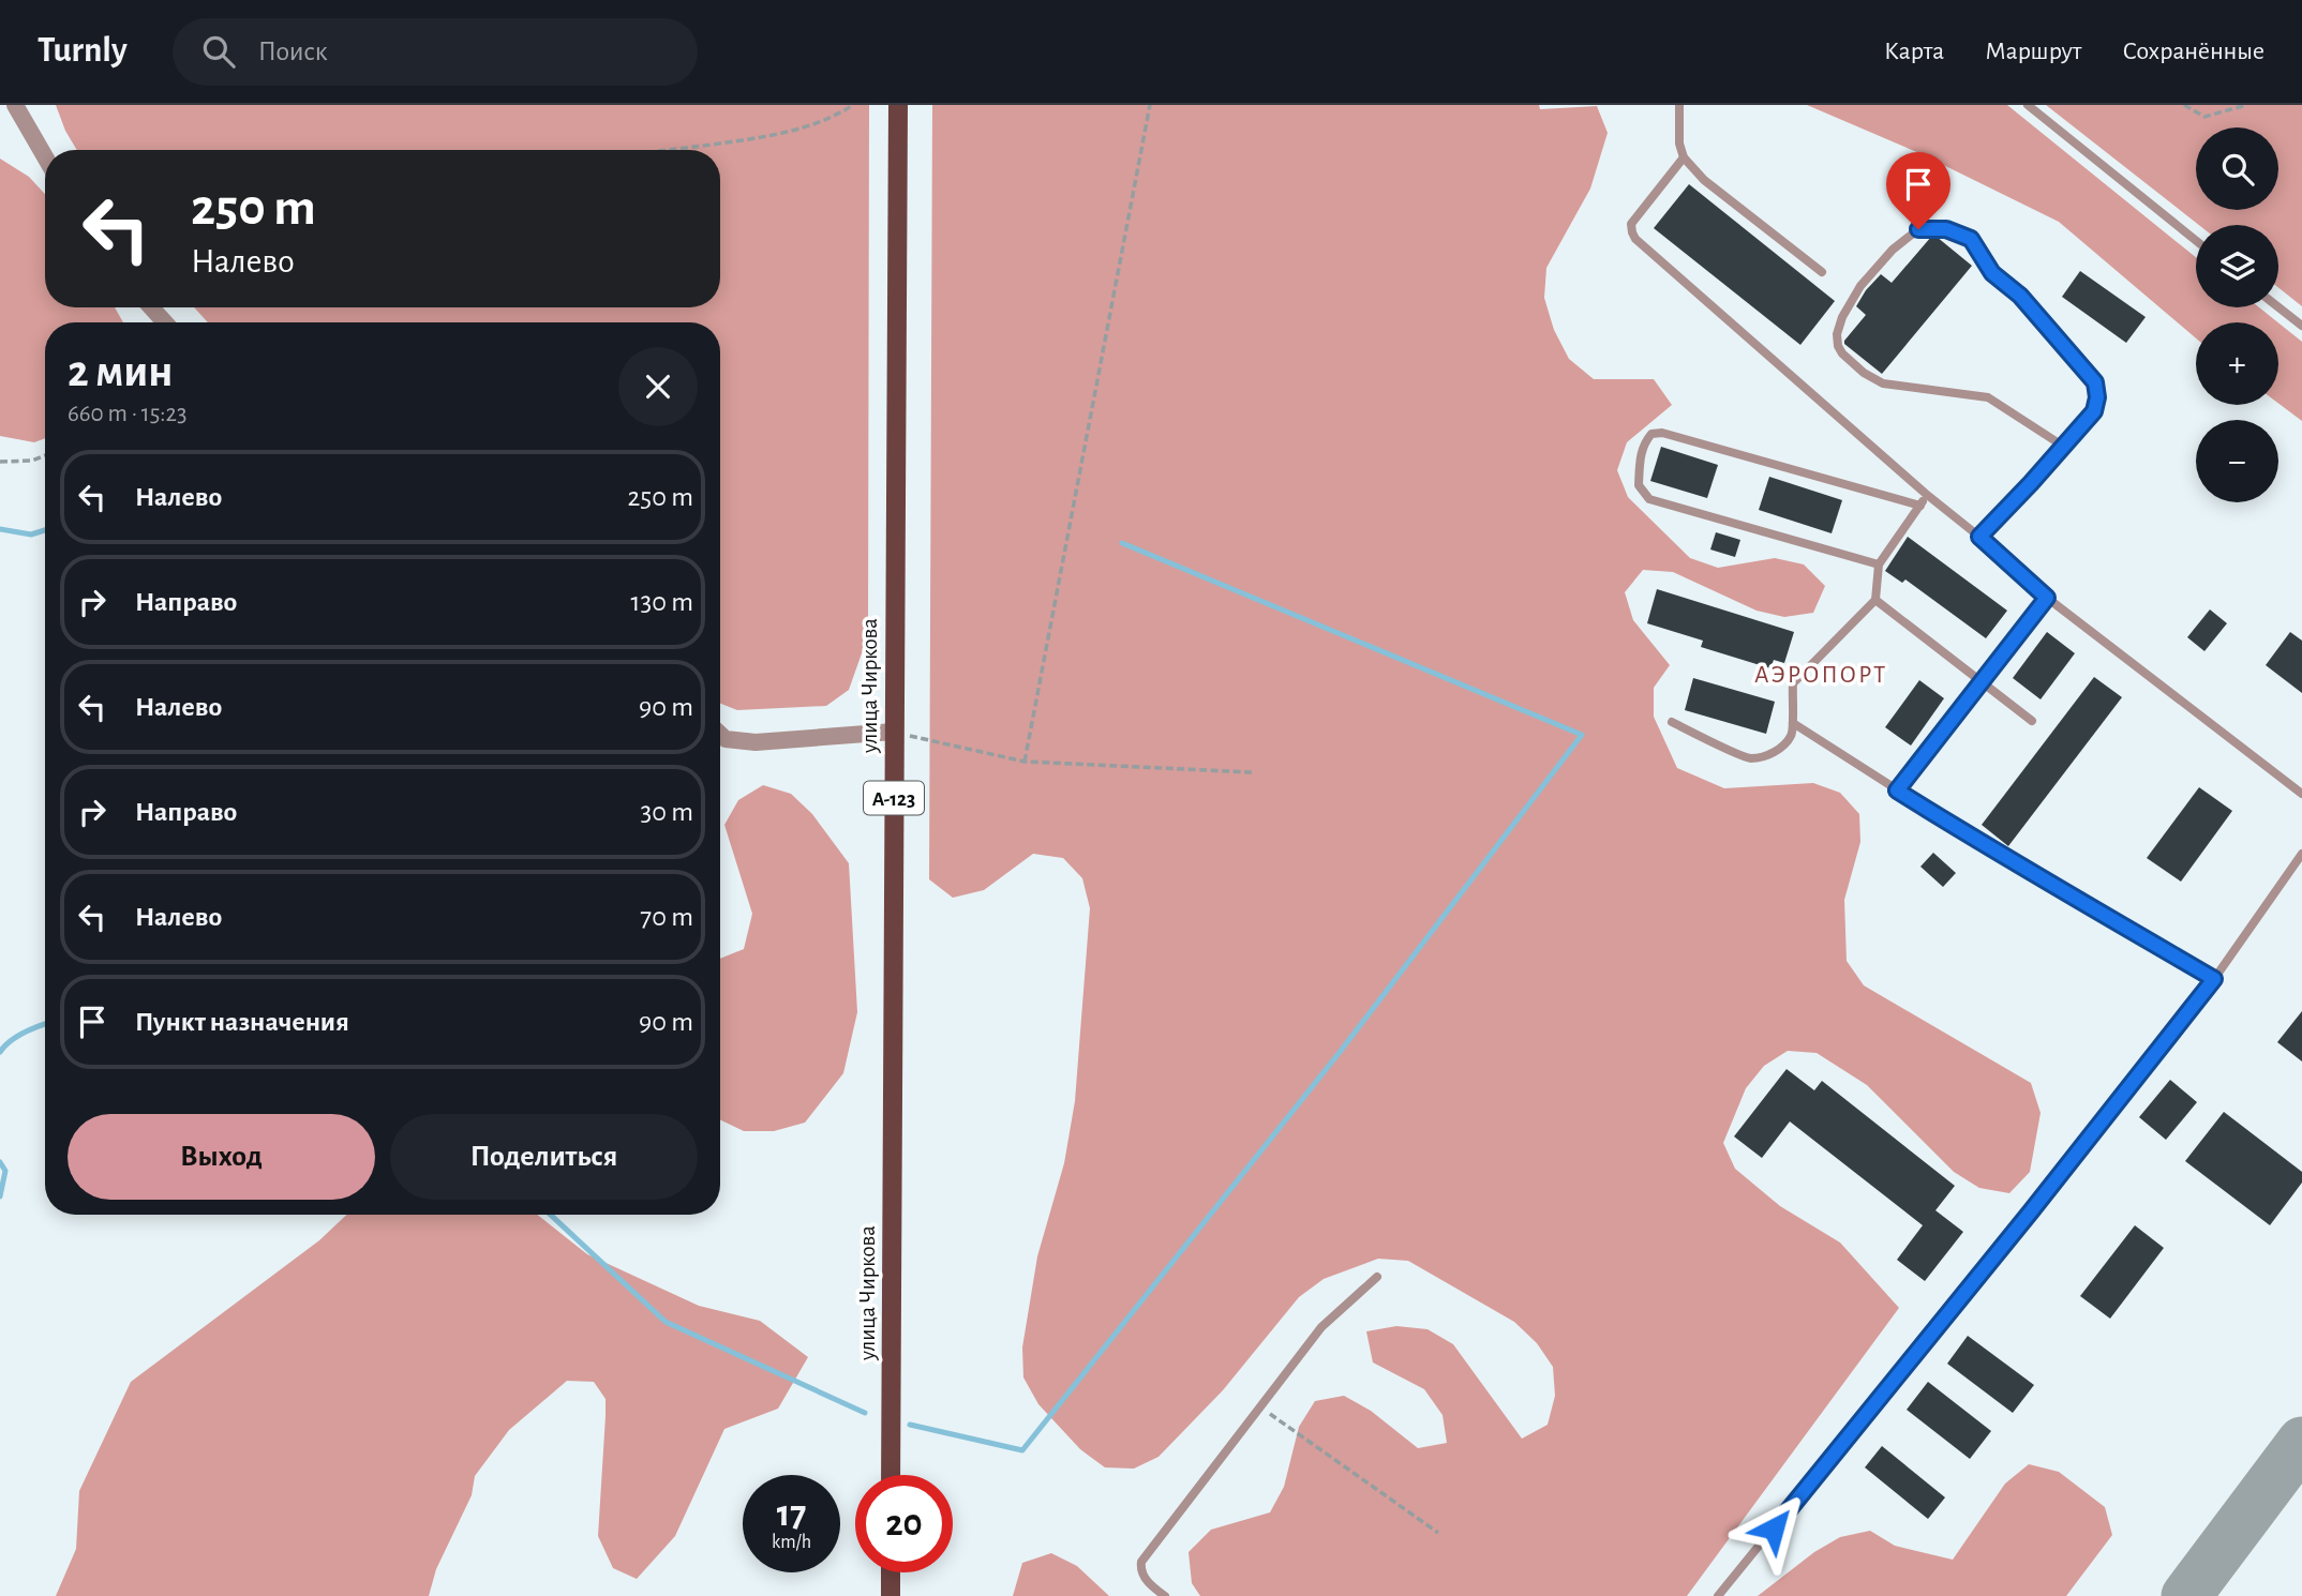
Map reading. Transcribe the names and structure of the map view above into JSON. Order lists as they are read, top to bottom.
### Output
{
  "streets": {
    "main road": ["улица Чиркова", "А-123"]
  },
  "districts": ["АЭРОПОРТ"],
  "page": {
    "header": "Turnly",
    "search": "Поиск",
    "nav": ["Карта", "Маршрут", "Сохранённые"],
    "map_buttons": ["+", "−"],
    "turn": ["250 m", "Налево"],
    "heading": ["2 мин", "660 m · 15:23"],
    "list": [
      {
        "name": "Налево",
        "value": "250 m"
      },
      {
        "name": "Направо",
        "value": "130 m"
      },
      {
        "name": "Налево",
        "value": "90 m"
      },
      {
        "name": "Направо",
        "value": "30 m"
      },
      {
        "name": "Налево",
        "value": "70 m"
      },
      {
        "name": "Пункт назначения",
        "value": "90 m"
      }
    ],
    "buttons": ["Выход", "Поделиться"],
    "speed": "17 km/h",
    "limit": "20"
  }
}
